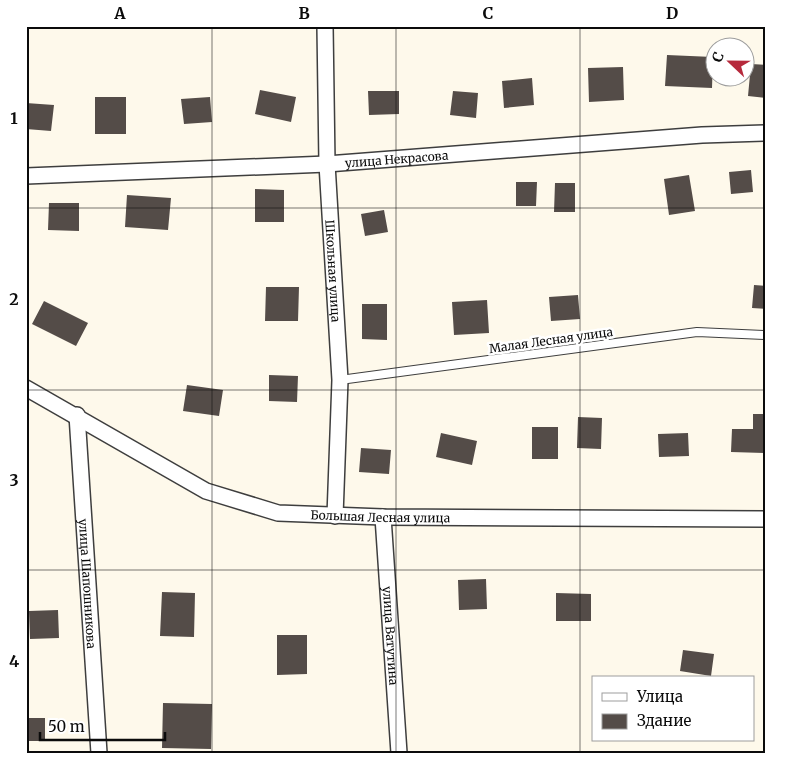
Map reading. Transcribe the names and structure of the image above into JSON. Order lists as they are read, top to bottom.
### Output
{
  "streets": {
    "street": [
      "улица Некрасова",
      "Школьная улица",
      "Большая Лесная улица",
      "улица Шапошникова",
      "улица Ватутина"
    ],
    "lane": ["Малая Лесная улица"]
  },
  "crossings": [
    ["улица Некрасова", "Школьная улица"],
    ["Школьная улица", "Малая Лесная улица"],
    ["Школьная улица", "Большая Лесная улица"],
    ["Большая Лесная улица", "улица Шапошникова"],
    ["Большая Лесная улица", "улица Ватутина"]
  ],
  "legend": ["Улица", "Здание"],
  "scale_bar": "50 m",
  "north": "left",
  "grid": {
    "columns": [
      "A",
      "B",
      "C",
      "D"
    ],
    "rows": [
      "1",
      "2",
      "3",
      "4"
    ]
  }
}
